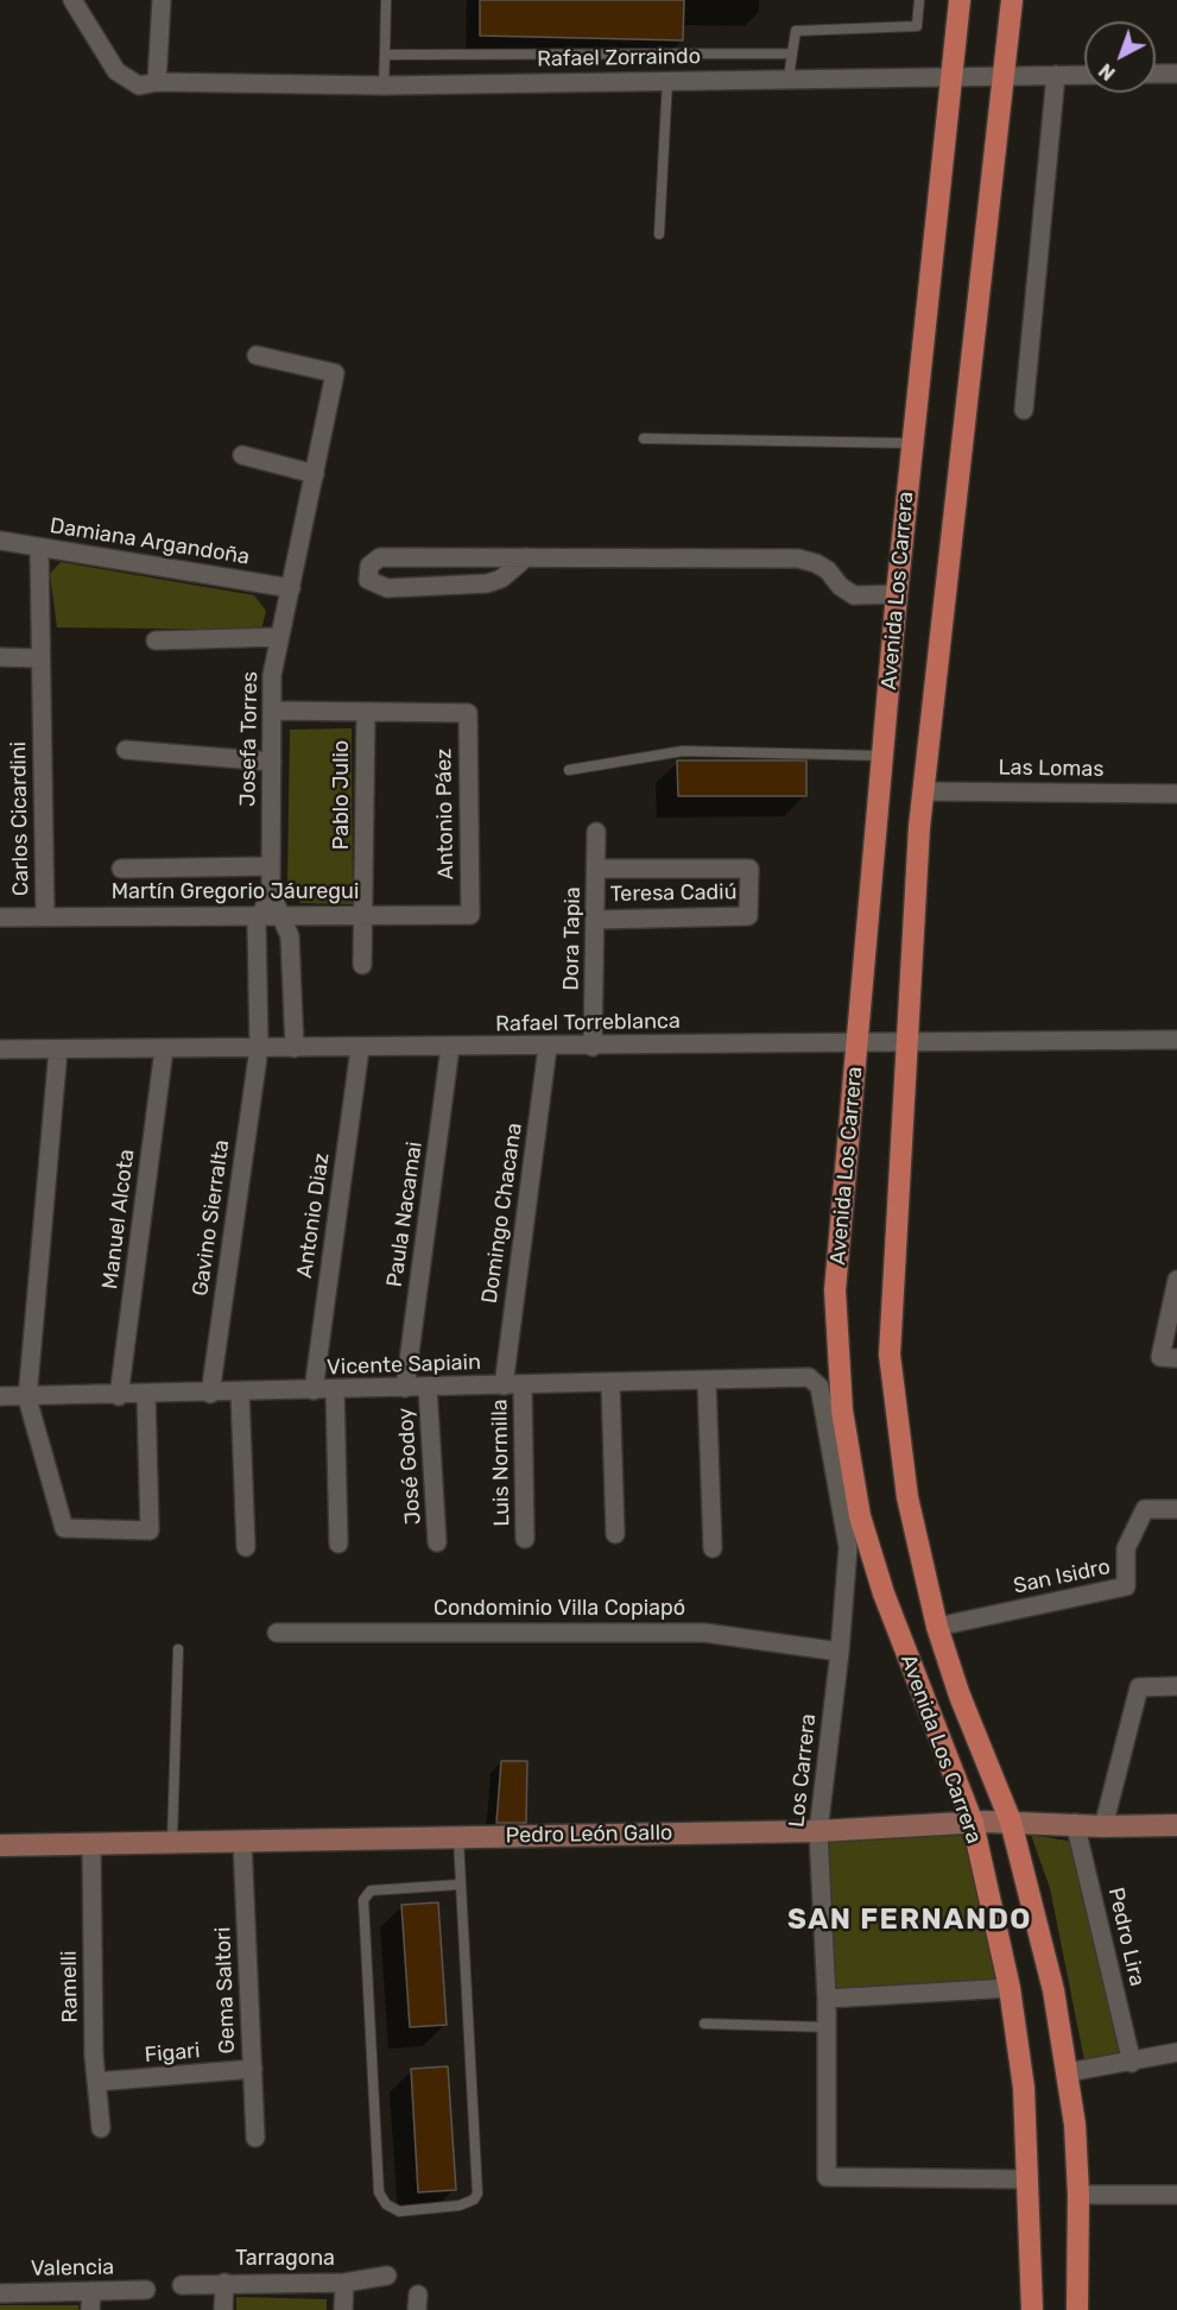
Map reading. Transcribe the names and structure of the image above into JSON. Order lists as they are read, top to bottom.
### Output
{
  "streets": {
    "main road": ["Avenida Los Carrera"],
    "street": [
      "Rafael Zorraindo",
      "Damiana Argandoña",
      "Josefa Torres",
      "Las Lomas",
      "Pablo Julio",
      "Antonio Páez",
      "Carlos Cicardini",
      "Martín Gregorio Jáuregui",
      "Teresa Cadiú",
      "Dora Tapia",
      "Rafael Torreblanca",
      "Domingo Chacana",
      "Paula Nacamai",
      "Antonio Diaz",
      "Gavino Sierralta",
      "Manuel Alcota",
      "Vicente Sapiain",
      "Luis Normilla",
      "José Godoy",
      "San Isidro",
      "Condominio Villa Copiapó",
      "Los Carrera",
      "Pedro León Gallo",
      "Pedro Lira",
      "Ramelli",
      "Gema Saltori",
      "Figari",
      "Tarragona",
      "Valencia"
    ]
  },
  "crossings": [
    ["Rafael Zorraindo", "Avenida Los Carrera"],
    ["Damiana Argandoña", "Josefa Torres"],
    ["Damiana Argandoña", "Carlos Cicardini"],
    ["Avenida Los Carrera", "Las Lomas"],
    ["Avenida Los Carrera", "Rafael Torreblanca"],
    ["Avenida Los Carrera", "San Isidro"],
    ["Avenida Los Carrera", "Los Carrera"],
    ["Avenida Los Carrera", "Pedro León Gallo"],
    ["Josefa Torres", "Martín Gregorio Jáuregui"],
    ["Josefa Torres", "Rafael Torreblanca"],
    ["Josefa Torres", "Gavino Sierralta"],
    ["Pablo Julio", "Antonio Páez"],
    ["Pablo Julio", "Martín Gregorio Jáuregui"],
    ["Antonio Páez", "Martín Gregorio Jáuregui"],
    ["Carlos Cicardini", "Martín Gregorio Jáuregui"],
    ["Teresa Cadiú", "Dora Tapia"],
    ["Dora Tapia", "Rafael Torreblanca"],
    ["Rafael Torreblanca", "Domingo Chacana"],
    ["Rafael Torreblanca", "Paula Nacamai"],
    ["Rafael Torreblanca", "Antonio Diaz"],
    ["Rafael Torreblanca", "Gavino Sierralta"],
    ["Rafael Torreblanca", "Manuel Alcota"],
    ["Domingo Chacana", "Vicente Sapiain"],
    ["Paula Nacamai", "Vicente Sapiain"],
    ["Antonio Diaz", "Vicente Sapiain"],
    ["Gavino Sierralta", "Vicente Sapiain"],
    ["Manuel Alcota", "Vicente Sapiain"],
    ["Vicente Sapiain", "Luis Normilla"],
    ["Vicente Sapiain", "José Godoy"],
    ["Vicente Sapiain", "Los Carrera"],
    ["Condominio Villa Copiapó", "Los Carrera"],
    ["Los Carrera", "Pedro León Gallo"],
    ["Pedro León Gallo", "Pedro Lira"],
    ["Pedro León Gallo", "Ramelli"],
    ["Pedro León Gallo", "Gema Saltori"],
    ["Ramelli", "Figari"],
    ["Gema Saltori", "Figari"]
  ],
  "districts": ["SAN FERNANDO"],
  "north": "bottom left"
}
